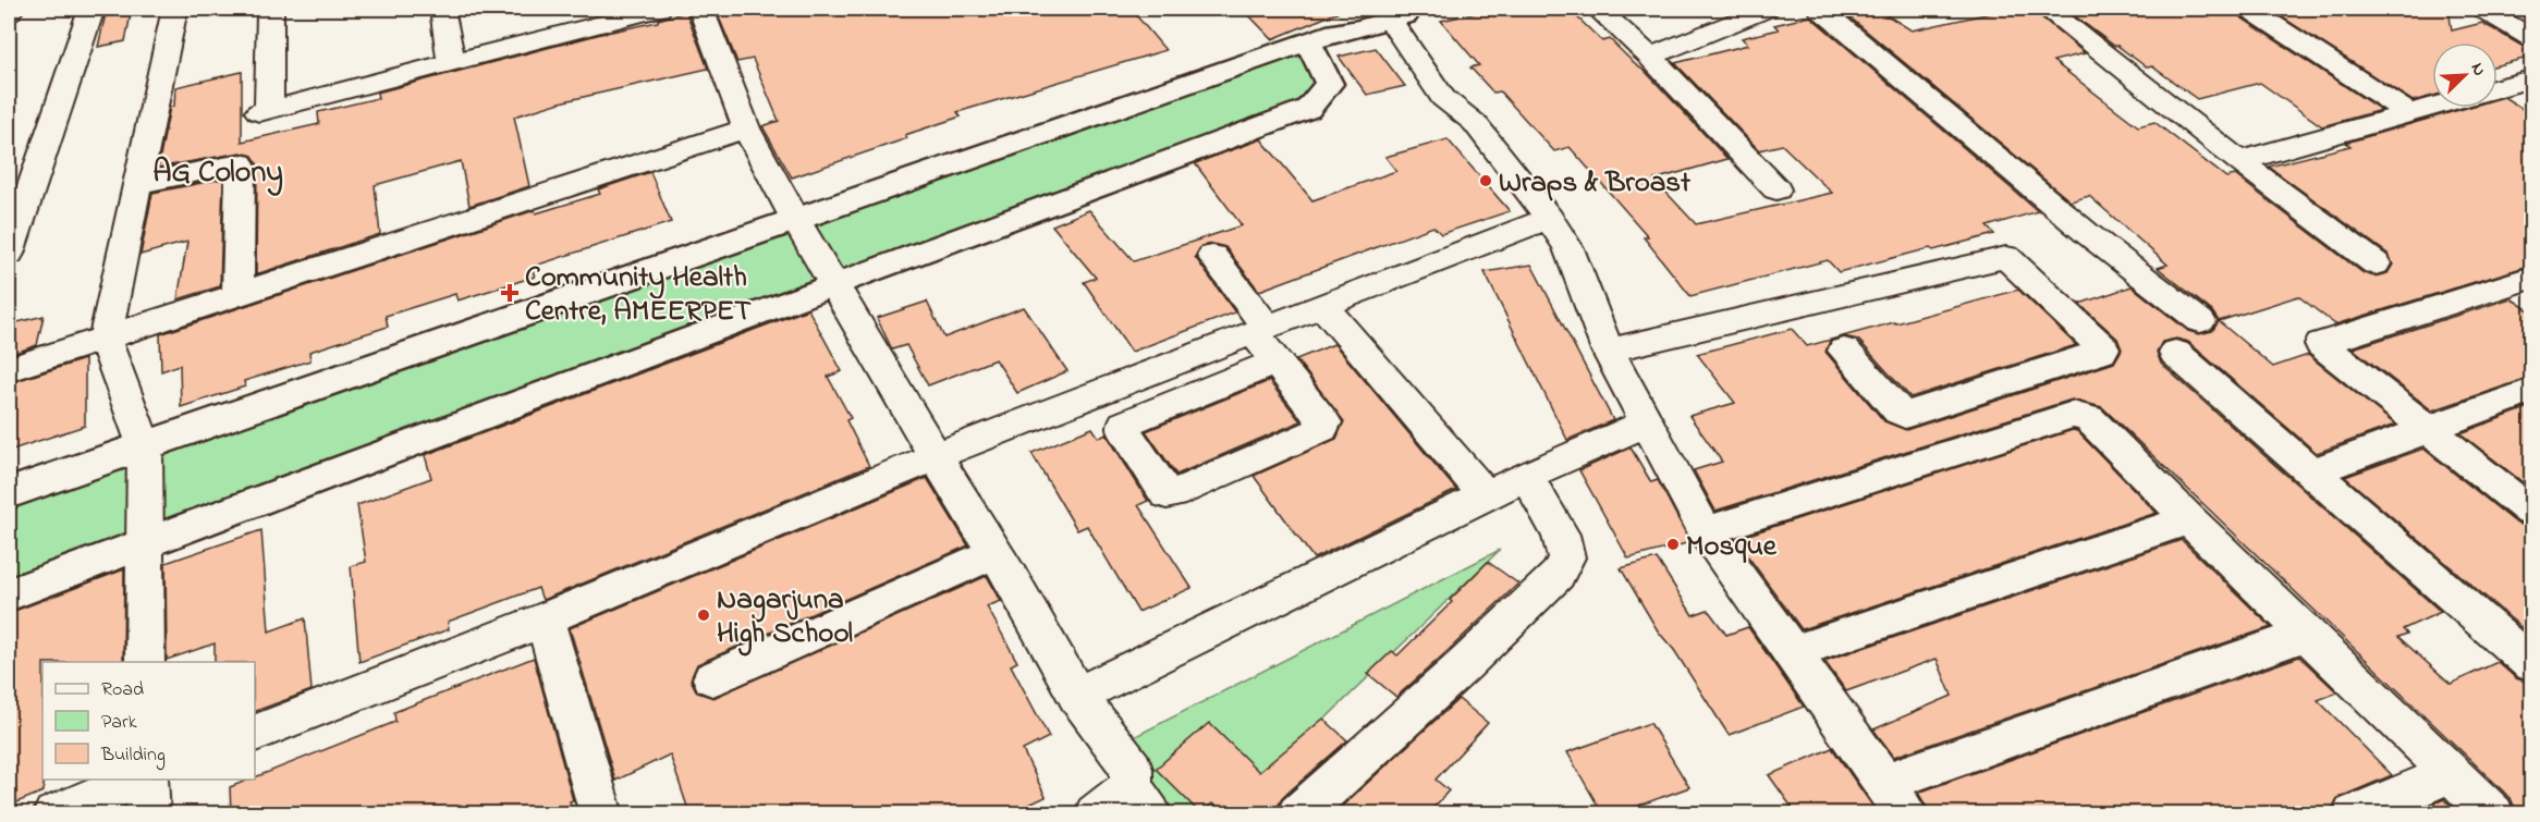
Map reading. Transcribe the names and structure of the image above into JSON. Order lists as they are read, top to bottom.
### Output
{
  "districts": ["AG Colony"],
  "places": {
    "other": ["Wraps & Broast", "Mosque", "Nagarjuna High School"],
    "health": ["Community Health Centre, AMEERPET"]
  },
  "legend": ["Road", "Park", "Building"],
  "north": "top right"
}
